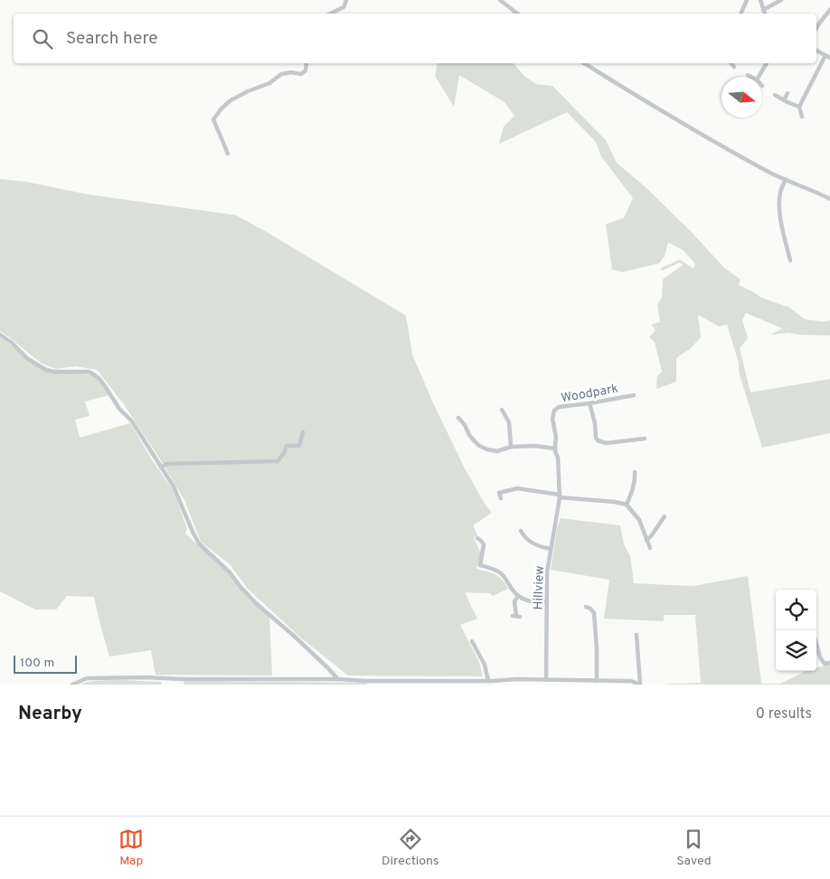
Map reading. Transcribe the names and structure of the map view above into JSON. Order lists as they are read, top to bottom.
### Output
{
  "streets": {
    "street": ["Woodpark", "Hillview"]
  },
  "crossings": [
    ["Woodpark", "Hillview"]
  ],
  "scale_bar": "100 m",
  "north": "right",
  "page": {
    "search": "Search here",
    "scale": "100 m",
    "heading": ["Nearby", "0 results"],
    "nav": ["Map", "Directions", "Saved"]
  }
}
